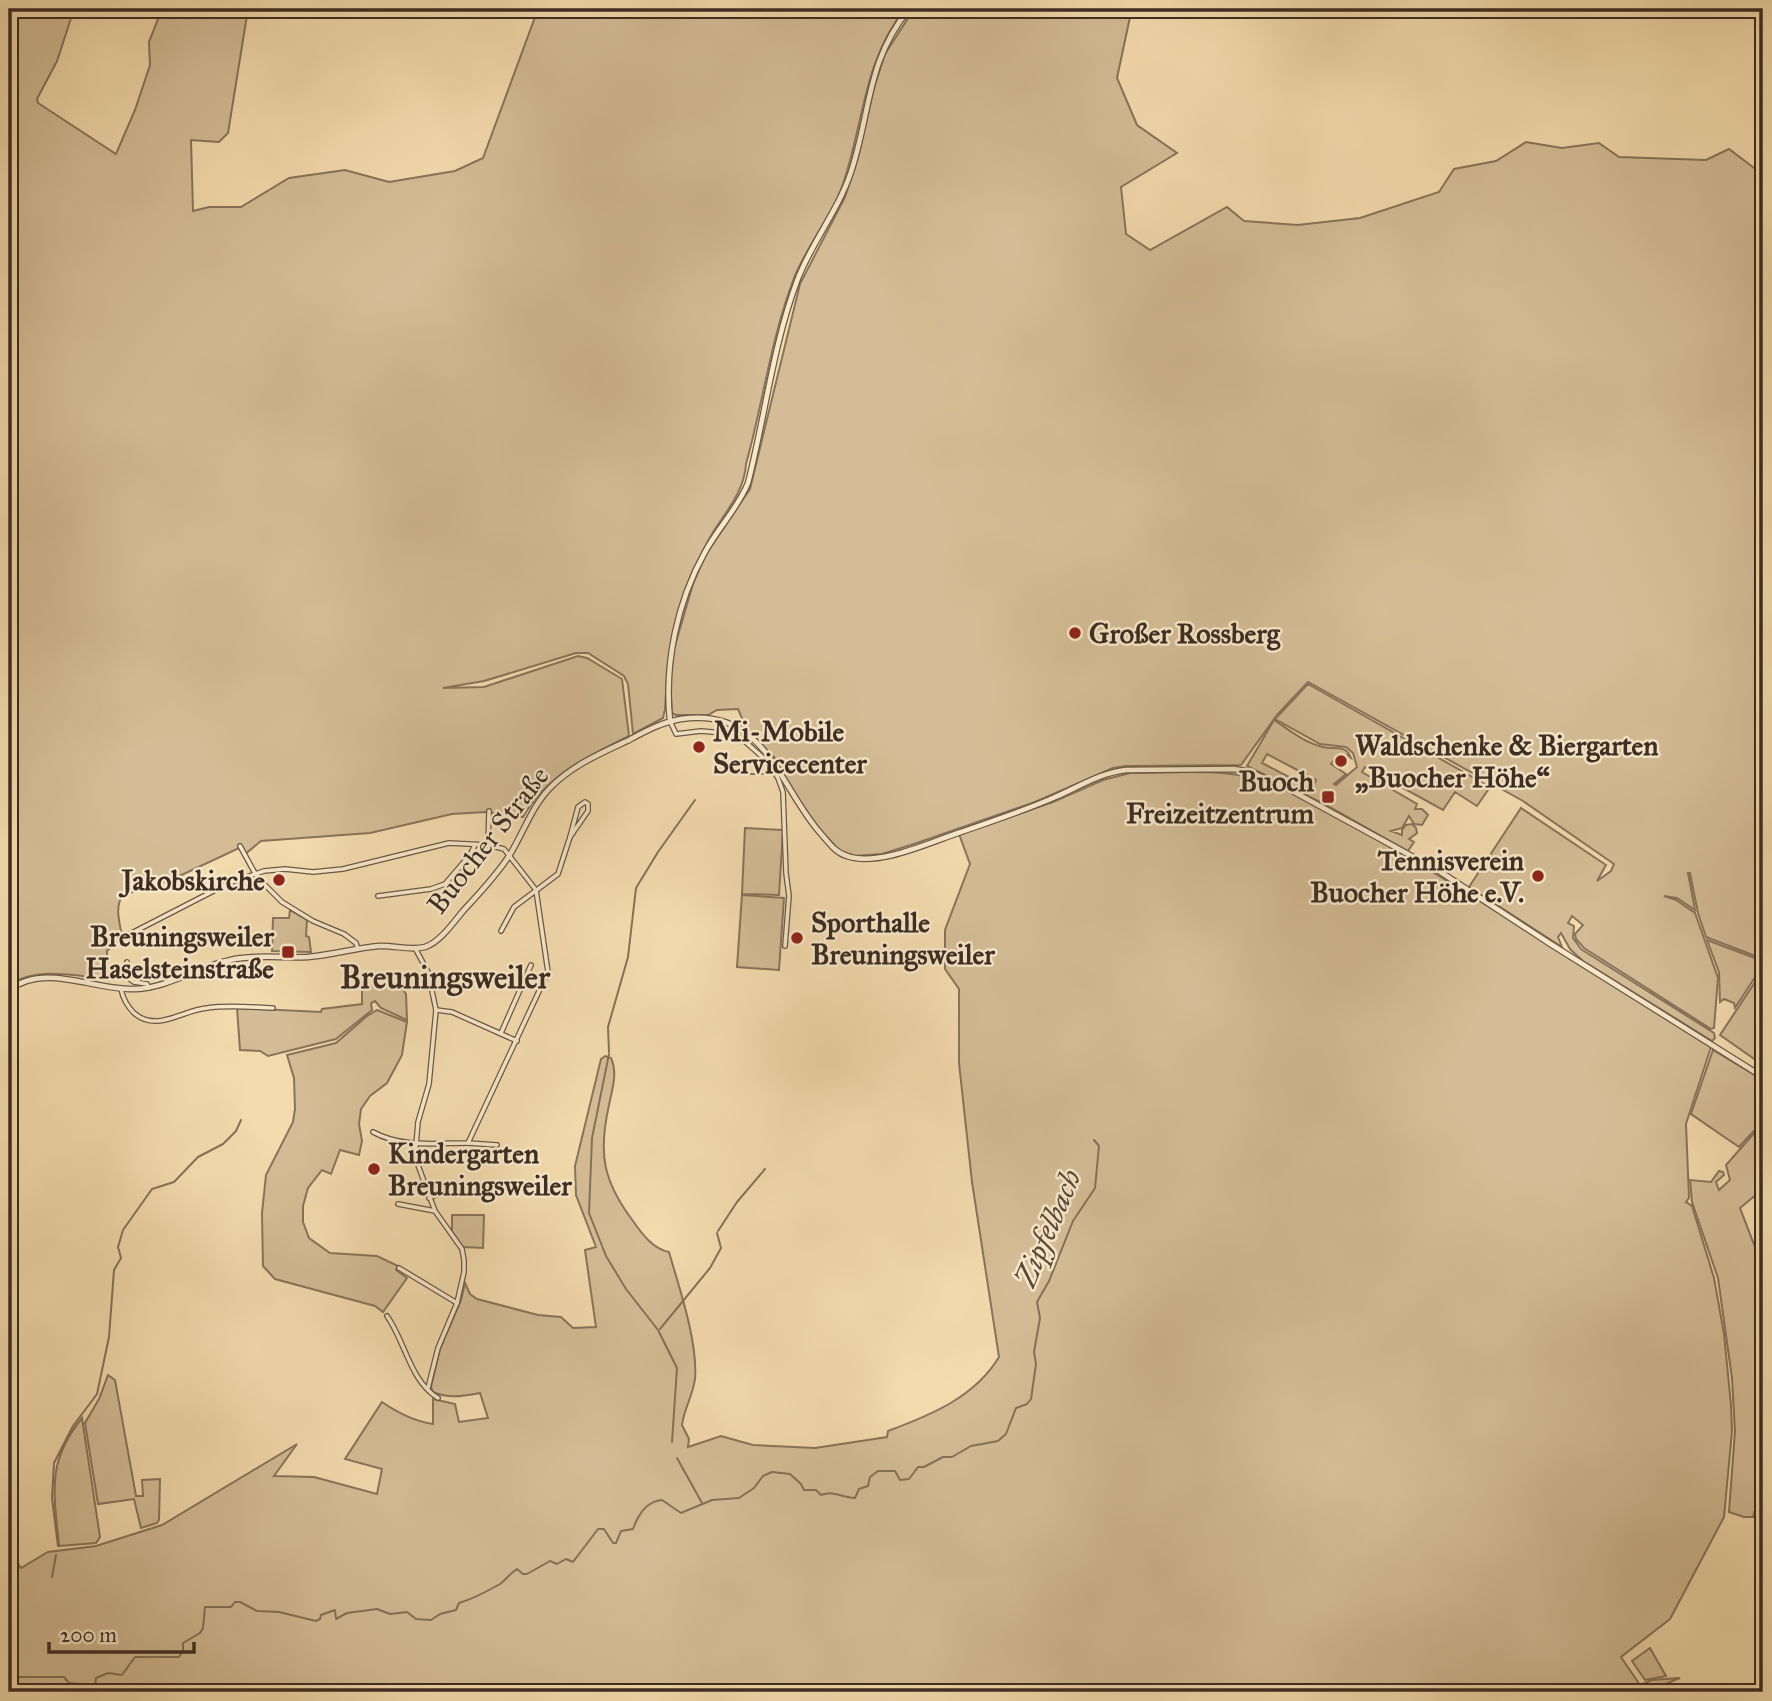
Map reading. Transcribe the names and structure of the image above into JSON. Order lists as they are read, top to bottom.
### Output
{
  "streets": {
    "street": ["Buocher Straße"]
  },
  "districts": ["Breuningsweiler"],
  "water": ["Zipfelbach"],
  "places": {
    "other": [
      "Großer Rossberg",
      "Mi-Mobile Servicecenter",
      "Waldschenke & Biergarten „Buocher Höhe“",
      "Tennisverein Buocher Höhe e.V.",
      "Jakobskirche",
      "Sporthalle Breuningsweiler",
      "Kindergarten Breuningsweiler"
    ],
    "transit": ["Buoch Freizeitzentrum", "Breuningsweiler Haselsteinstraße"]
  },
  "scale_bar": "200 m"
}
